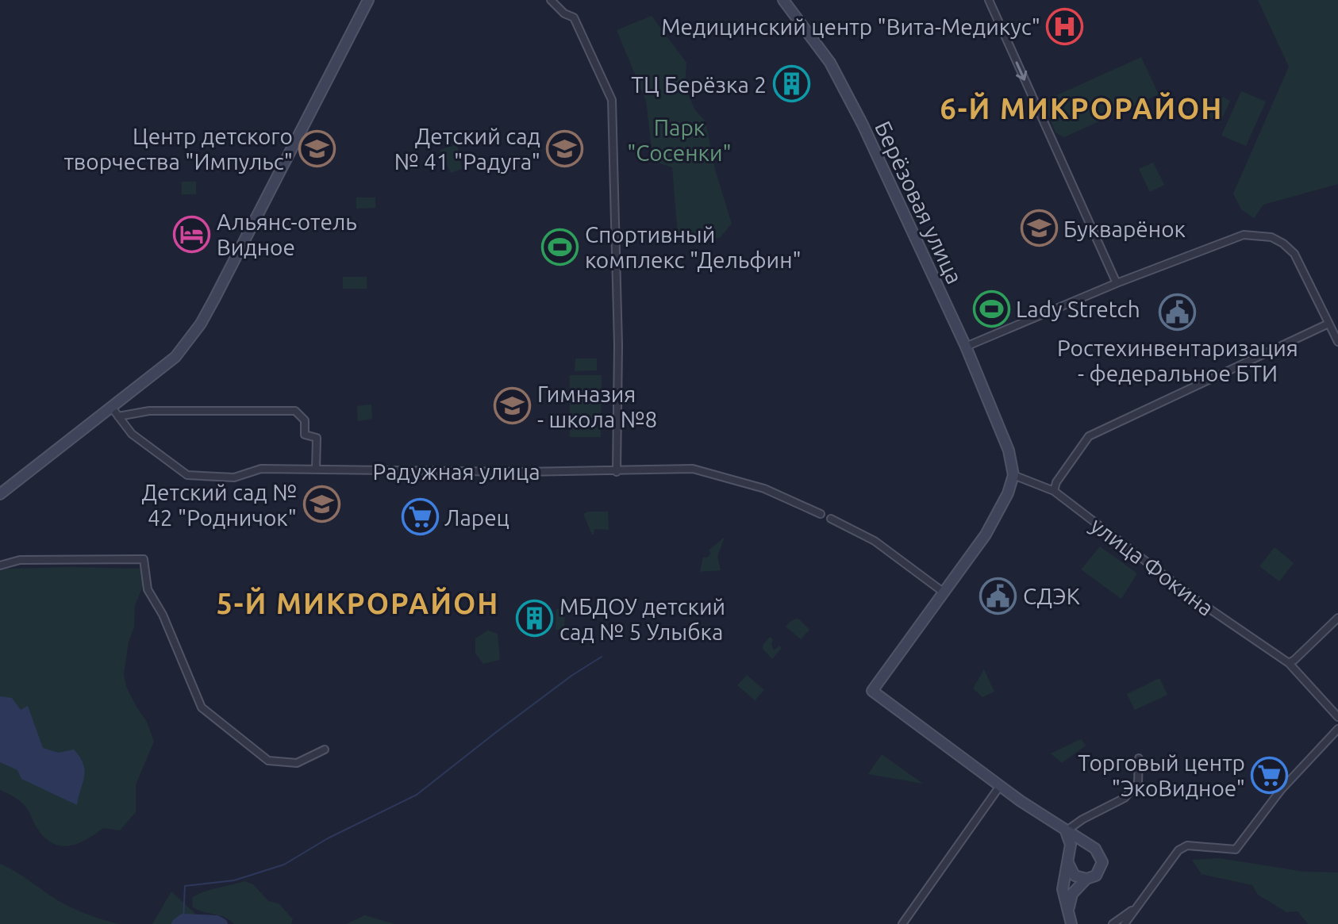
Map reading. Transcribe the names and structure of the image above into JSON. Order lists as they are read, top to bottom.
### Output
{
  "streets": {
    "street": ["Берёзовая улица", "Радужная улица", "улица Фокина"]
  },
  "crossings": [
    ["Берёзовая улица", "улица Фокина"]
  ],
  "districts": ["6-Й МИКРОРАЙОН", "5-Й МИКРОРАЙОН"],
  "parks": ["Парк \"Сосенки\""],
  "places": {
    "hospital": ["Медицинский центр \"Вита-Медикус\""],
    "building": ["ТЦ Берёзка 2", "МБДОУ детский сад № 5 Улыбка"],
    "school or university": [
      "Центр детского творчества \"Импульс\"",
      "Детский сад № 41 \"Радуга\"",
      "Букварёнок",
      "Гимназия - школа №8",
      "Детский сад № 42 \"Родничок\""
    ],
    "hotel": ["Альянс-отель Видное"],
    "sports": ["Спортивный комплекс \"Дельфин\"", "Lady Stretch"],
    "public building": ["Ростехинвентаризация - федеральное БТИ", "СДЭК"],
    "supermarket": ["Ларец", "Торговый центр \"ЭкоВидное\""]
  }
}
